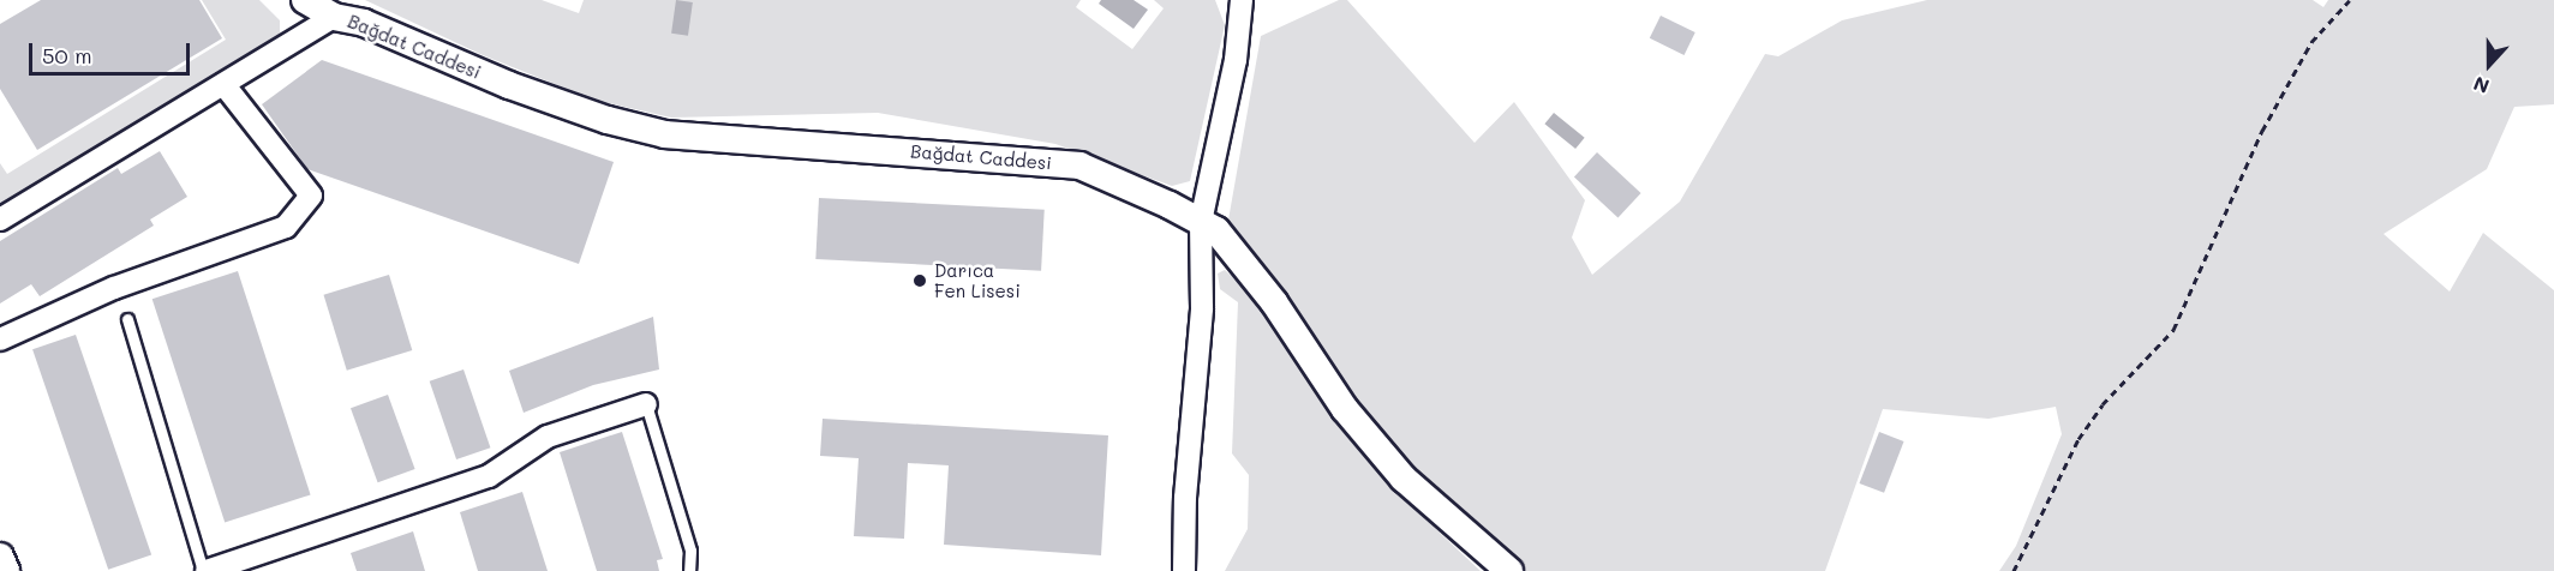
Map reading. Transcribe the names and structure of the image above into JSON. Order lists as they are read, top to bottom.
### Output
{
  "streets": {
    "street": ["Bağdat Caddesi"]
  },
  "places": ["Darıca Fen Lisesi"],
  "scale_bar": "50 m",
  "north": "bottom"
}
